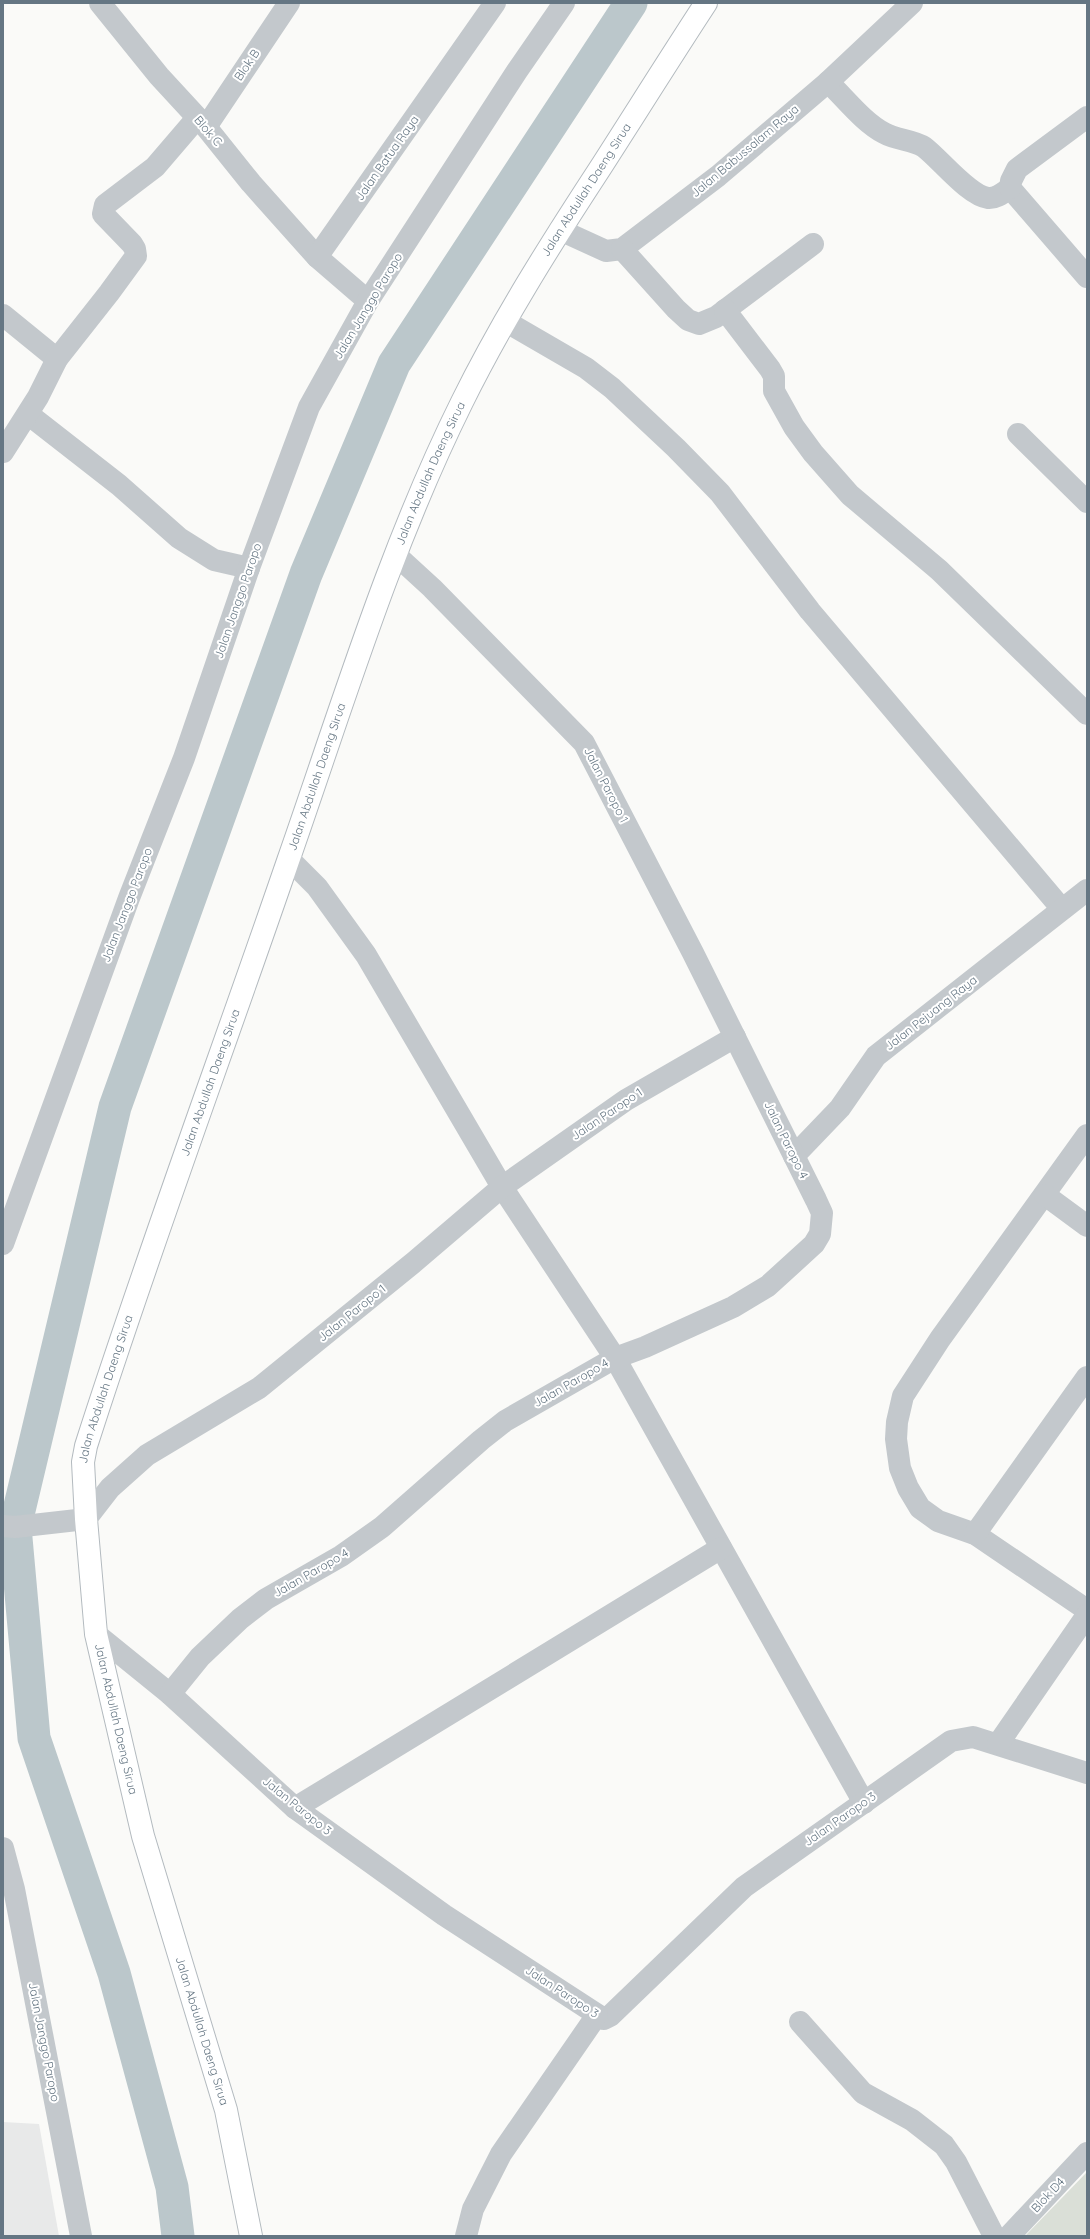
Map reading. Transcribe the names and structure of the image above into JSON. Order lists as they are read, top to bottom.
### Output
{
  "streets": {
    "main road": ["Jalan Abdullah Daeng Sirua"],
    "street": [
      "Blok B",
      "Blok C",
      "Jalan Babussalam Raya",
      "Jalan Batua Raya",
      "Jalan Janggo Paropo",
      "Jalan Paropo 1",
      "Jalan Pejuang Raya",
      "Jalan Paropo 4",
      "Jalan Paropo 3",
      "Blok D4"
    ]
  },
  "crossings": [
    ["Blok B", "Blok C"],
    ["Blok C", "Jalan Batua Raya"],
    ["Jalan Abdullah Daeng Sirua", "Jalan Paropo 1"],
    ["Jalan Abdullah Daeng Sirua", "Jalan Paropo 3"],
    ["Jalan Paropo 1", "Jalan Paropo 4"],
    ["Jalan Pejuang Raya", "Jalan Paropo 4"],
    ["Jalan Paropo 4", "Jalan Paropo 3"]
  ]
}
